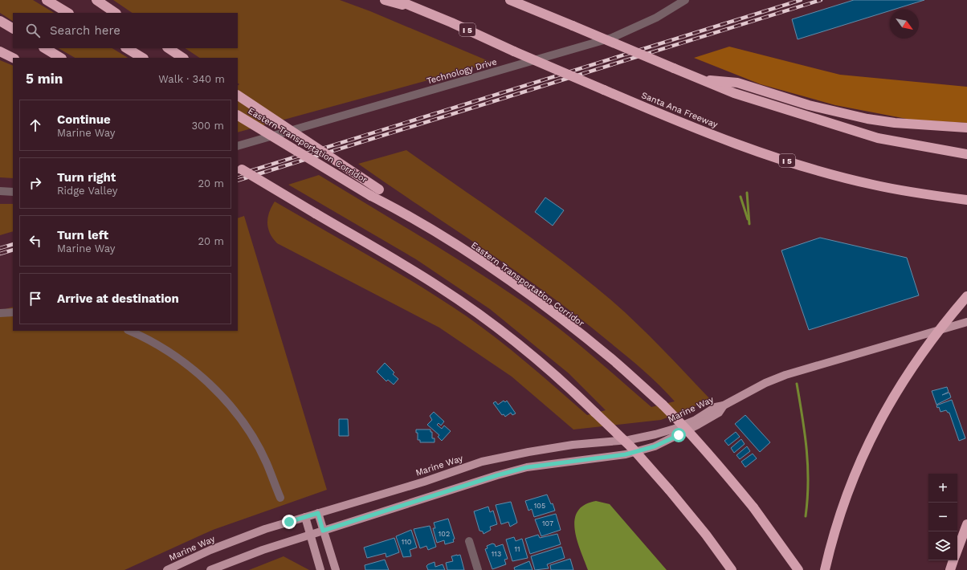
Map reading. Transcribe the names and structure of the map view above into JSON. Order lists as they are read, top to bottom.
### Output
{
  "streets": {
    "highway": ["I 5", "Santa Ana Freeway", "Eastern Transportation Corridor"],
    "main road": ["Marine Way"],
    "street": ["Technology Drive"]
  },
  "house_numbers": [
    "105",
    "107",
    "102",
    "110",
    "11",
    "113"
  ],
  "north": "bottom right",
  "page": {
    "search": "Search here",
    "heading": ["5 min", "Walk · 340 m"],
    "list": [
      ["Continue", "Marine Way", "300 m"],
      ["Turn right", "Ridge Valley", "20 m"],
      ["Turn left", "Marine Way", "20 m"],
      "Arrive at destination"
    ],
    "map_buttons": ["+", "−"]
  }
}
